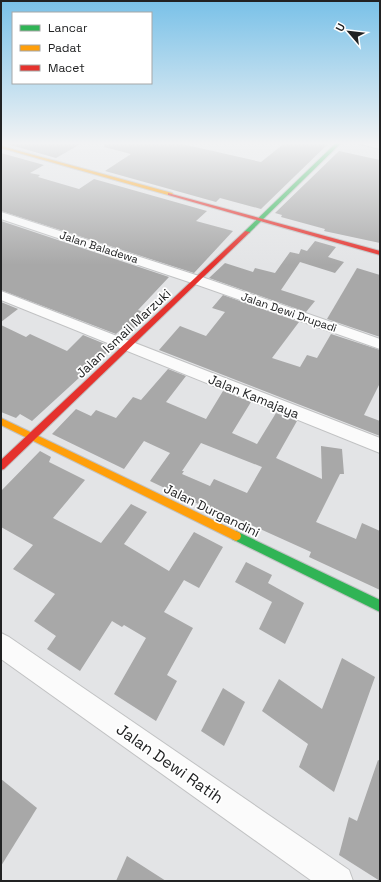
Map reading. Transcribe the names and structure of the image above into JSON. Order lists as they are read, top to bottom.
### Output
{
  "streets": {
    "street": [
      "Jalan Baladewa",
      "Jalan Dewi Drupadi",
      "Jalan Ismail Marzuki",
      "Jalan Kamajaya",
      "Jalan Durgandini",
      "Jalan Dewi Ratih"
    ]
  },
  "crossings": [
    ["Jalan Baladewa", "Jalan Dewi Drupadi"],
    ["Jalan Baladewa", "Jalan Ismail Marzuki"],
    ["Jalan Dewi Drupadi", "Jalan Ismail Marzuki"],
    ["Jalan Ismail Marzuki", "Jalan Kamajaya"],
    ["Jalan Ismail Marzuki", "Jalan Durgandini"]
  ],
  "legend": ["Lancar", "Padat", "Macet"],
  "north": "top left"
}
